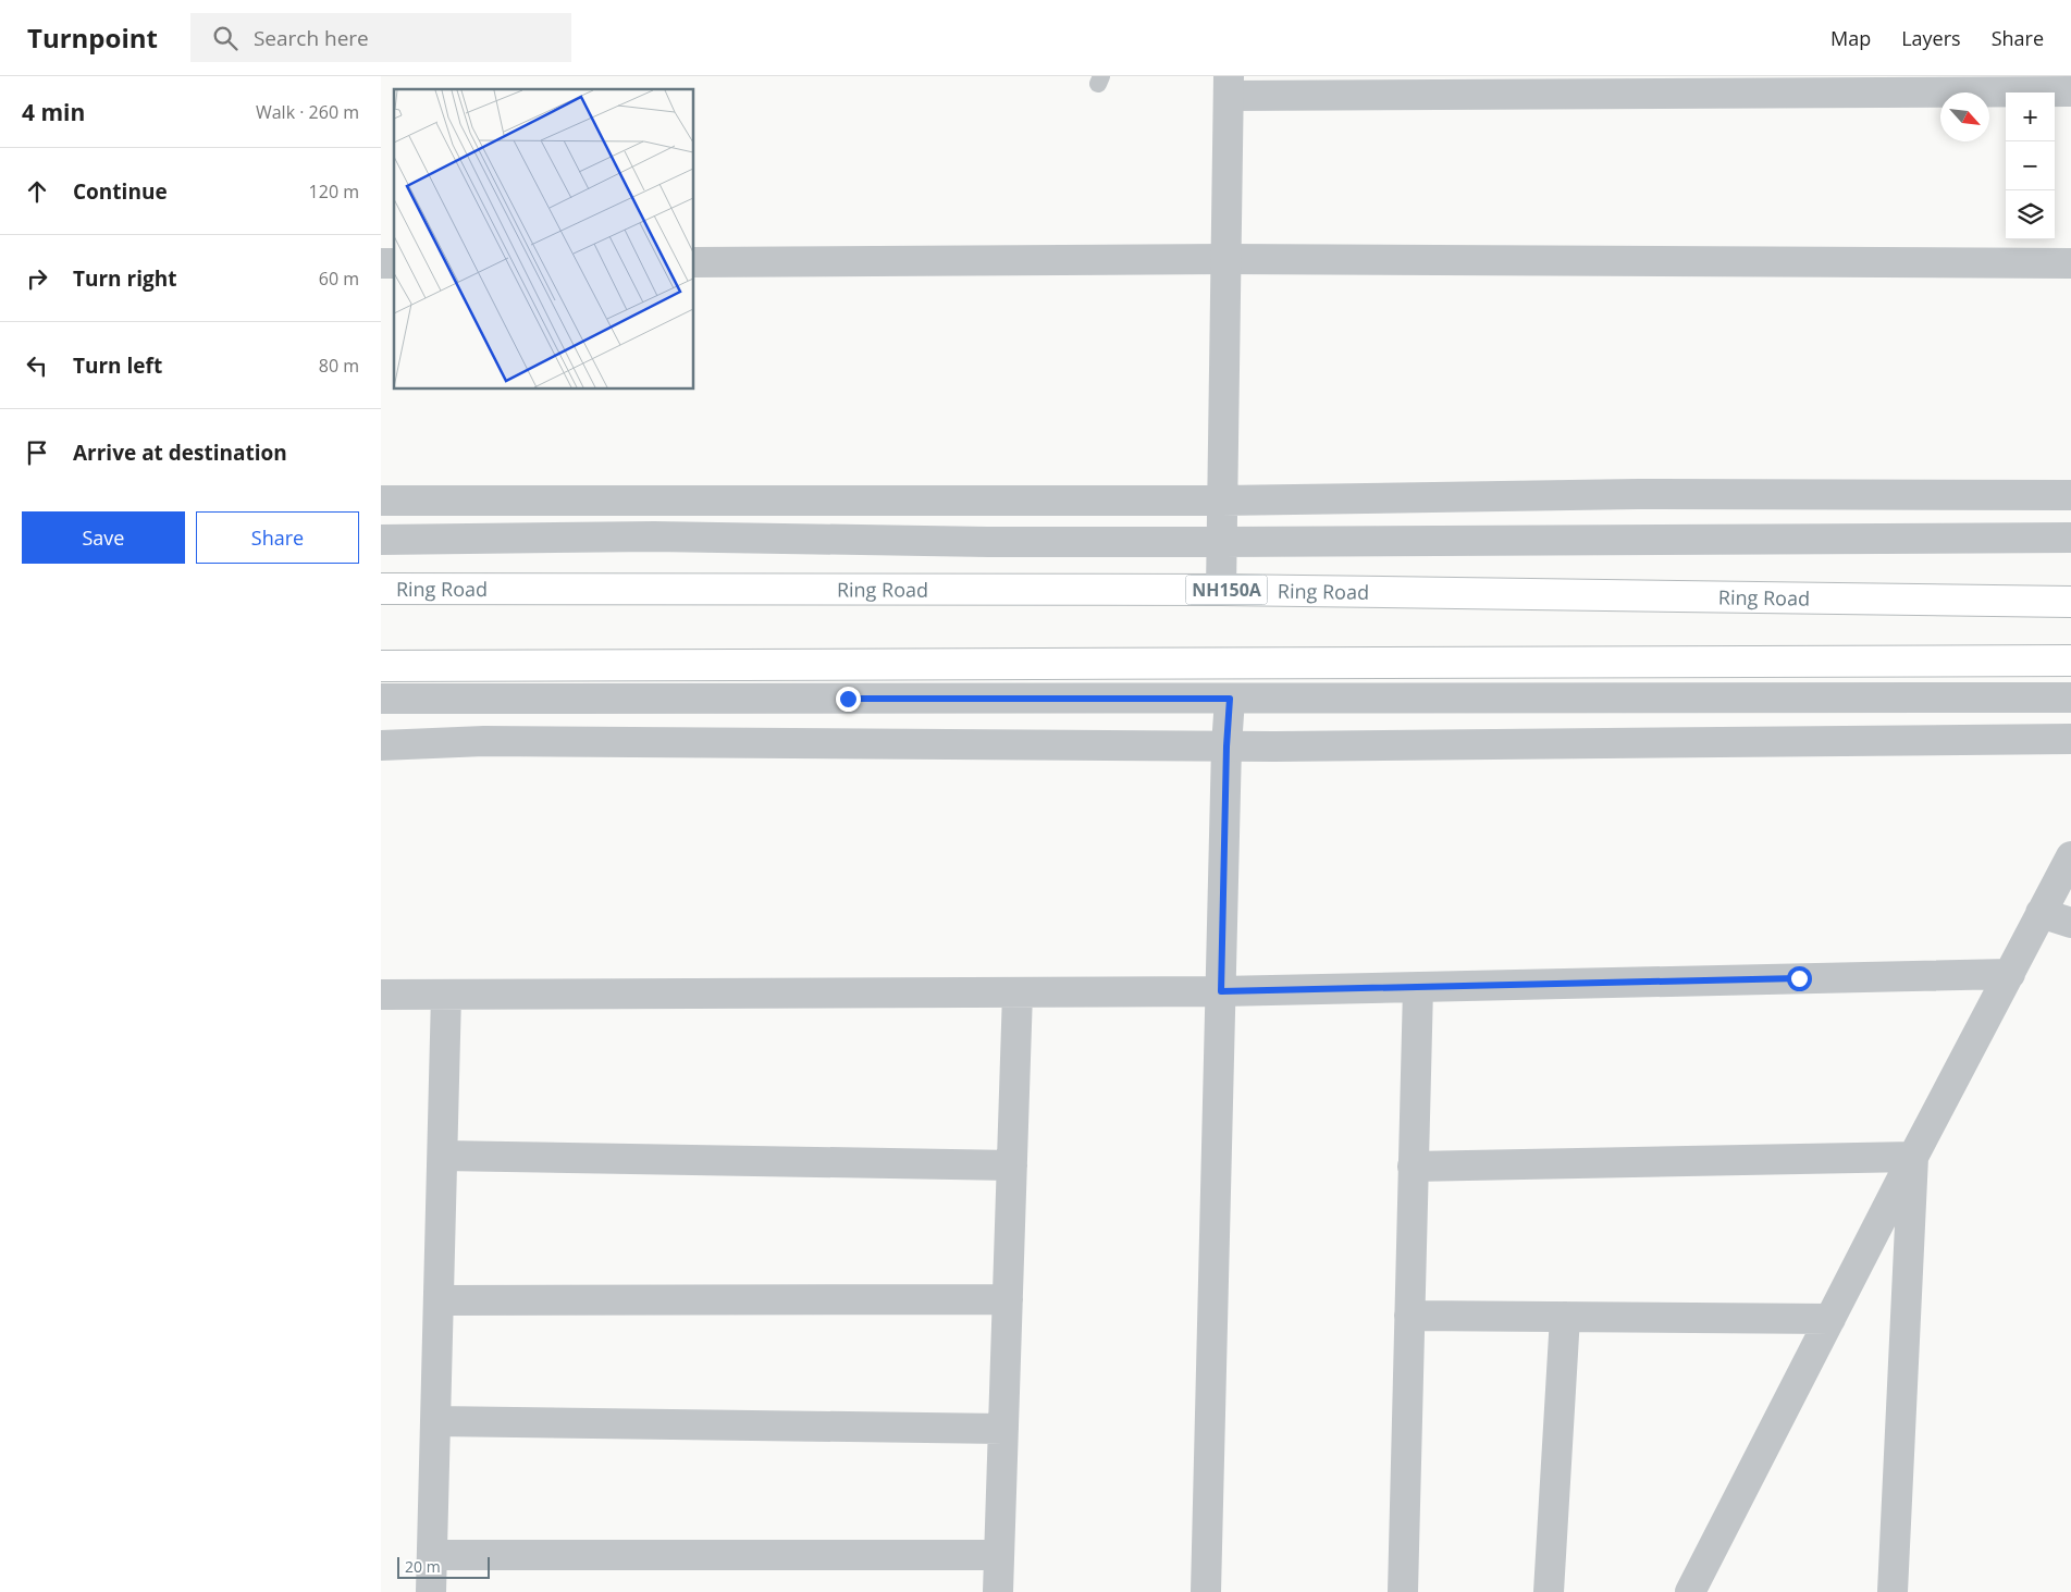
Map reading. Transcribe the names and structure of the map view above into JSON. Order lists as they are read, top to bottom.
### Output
{
  "streets": {
    "highway": ["Ring Road", "NH150A"]
  },
  "scale_bar": "20 m",
  "north": "bottom right",
  "page": {
    "header": "Turnpoint",
    "search": "Search here",
    "nav": ["Map", "Layers", "Share"],
    "heading": ["4 min", "Walk · 260 m"],
    "map_buttons": ["+", "−"],
    "list": [
      ["Continue", "120 m"],
      ["Turn right", "60 m"],
      ["Turn left", "80 m"],
      "Arrive at destination"
    ],
    "buttons": ["Save", "Share"],
    "scale": "20 m"
  }
}
